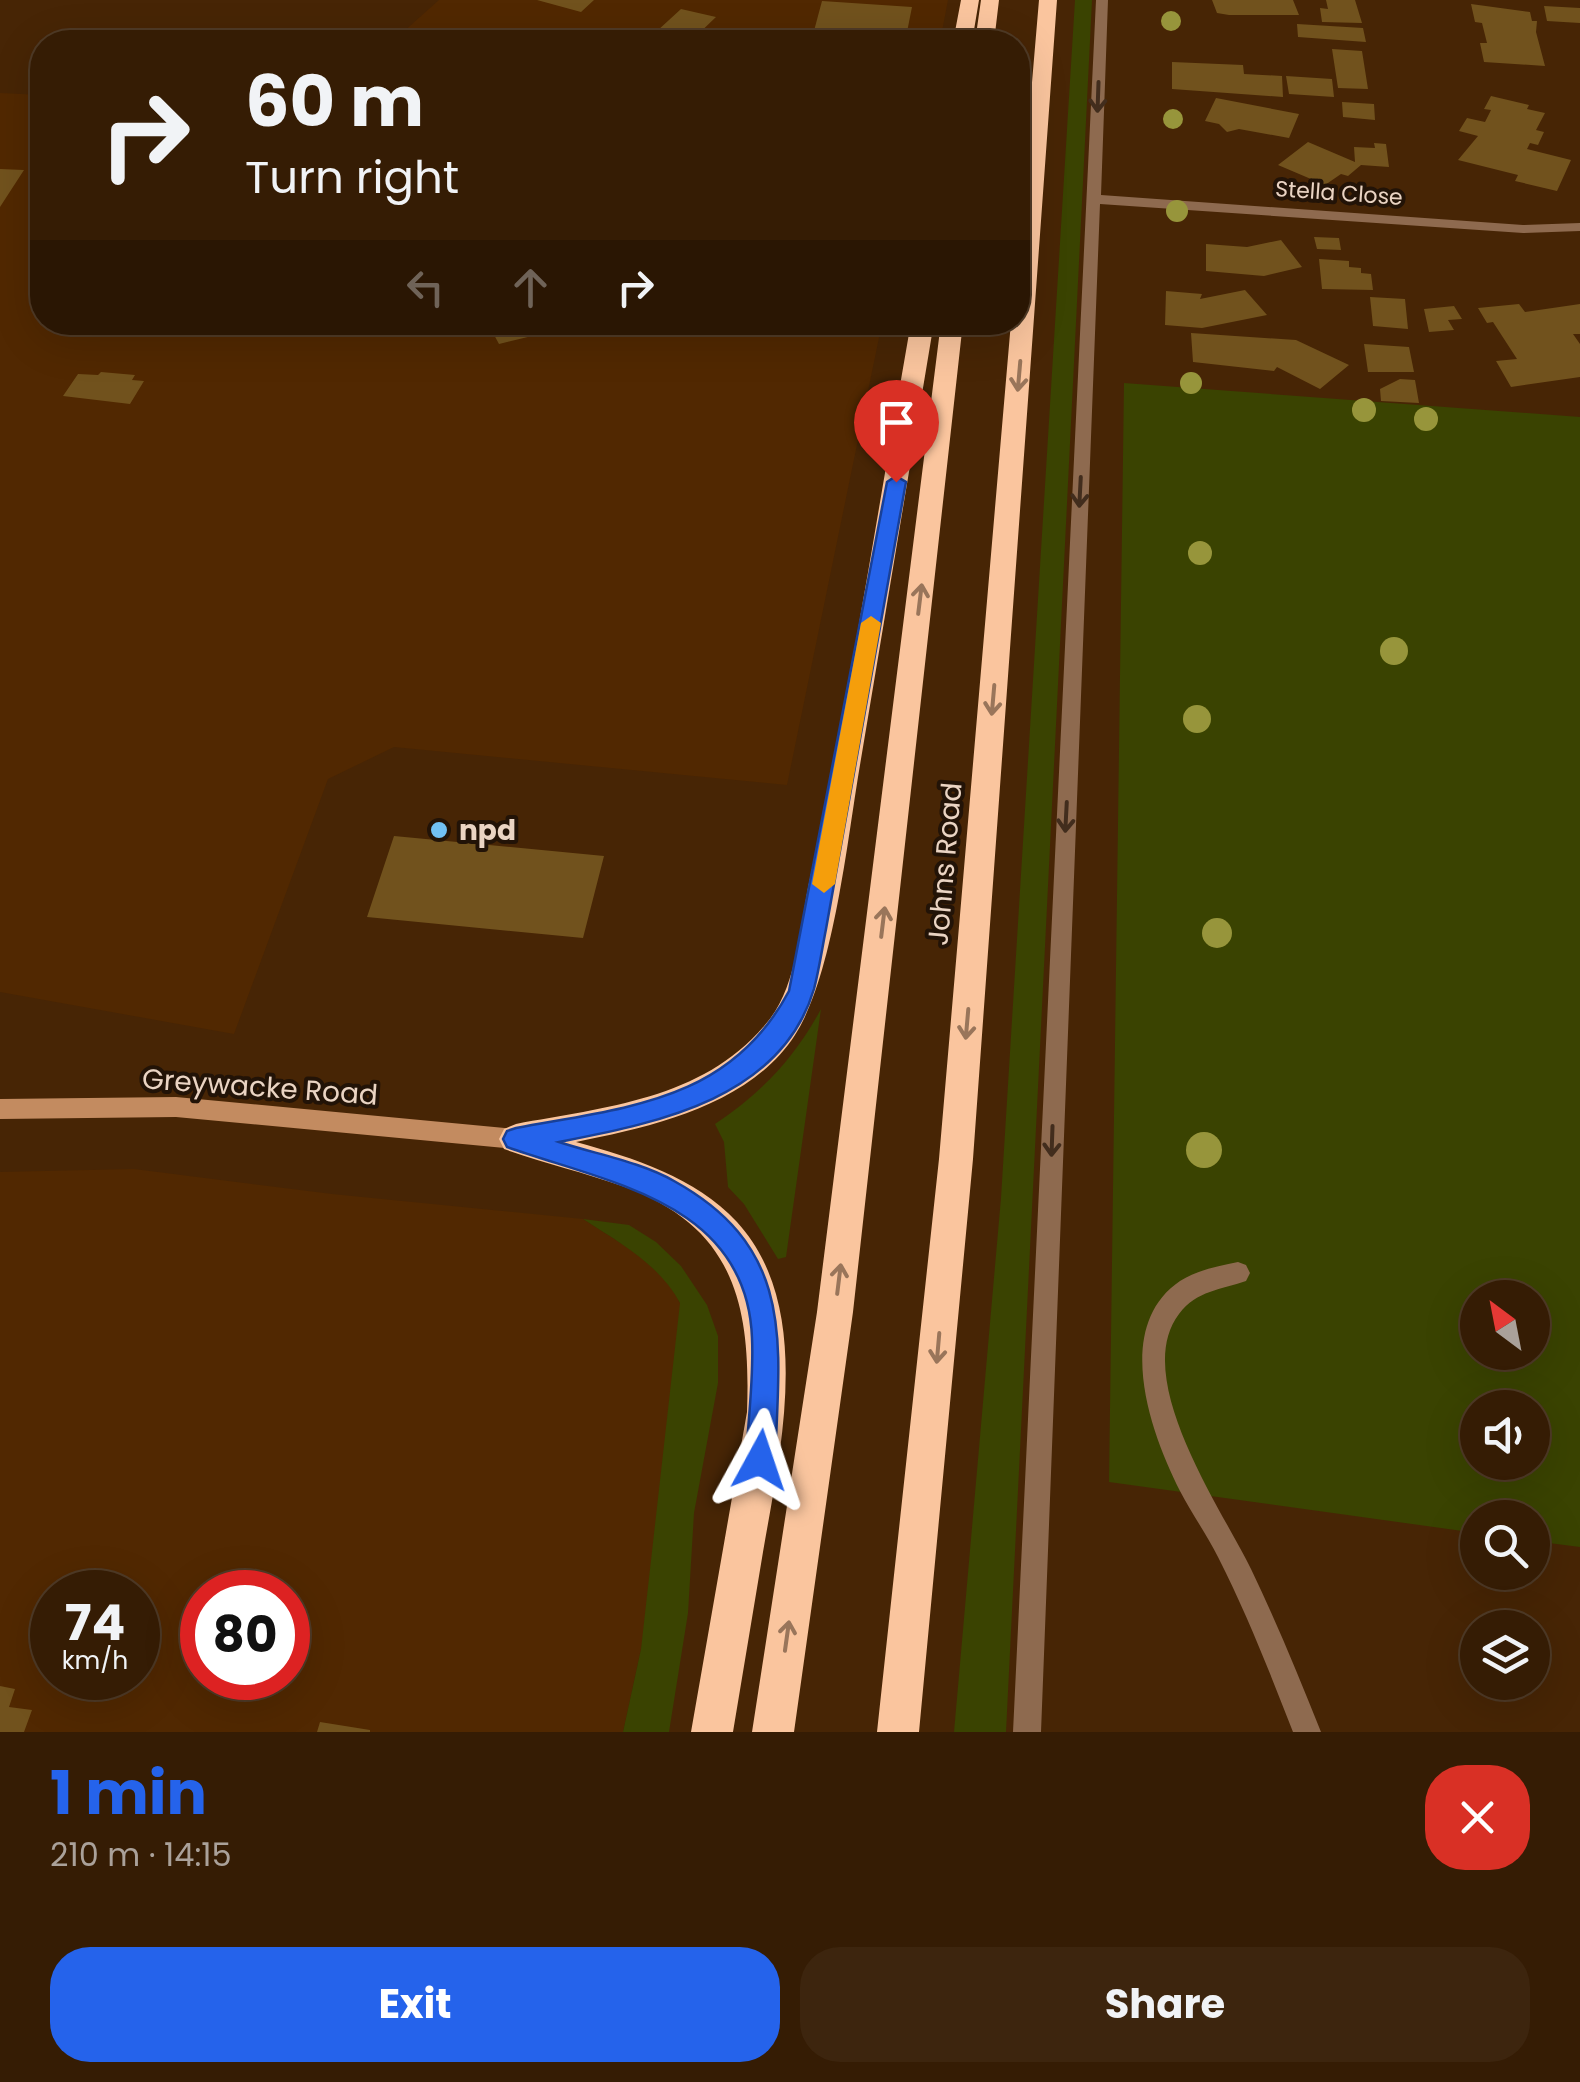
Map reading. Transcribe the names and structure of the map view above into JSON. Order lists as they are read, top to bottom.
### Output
{
  "streets": {
    "highway": ["Johns Road"],
    "street": ["Stella Close", "Greywacke Road"]
  },
  "places": ["npd"],
  "north": "top left",
  "page": {
    "turn": ["60 m", "Turn right"],
    "speed": "74 km/h",
    "limit": "80",
    "heading": ["1 min", "210 m · 14:15"],
    "buttons": ["Exit", "Share"]
  }
}
